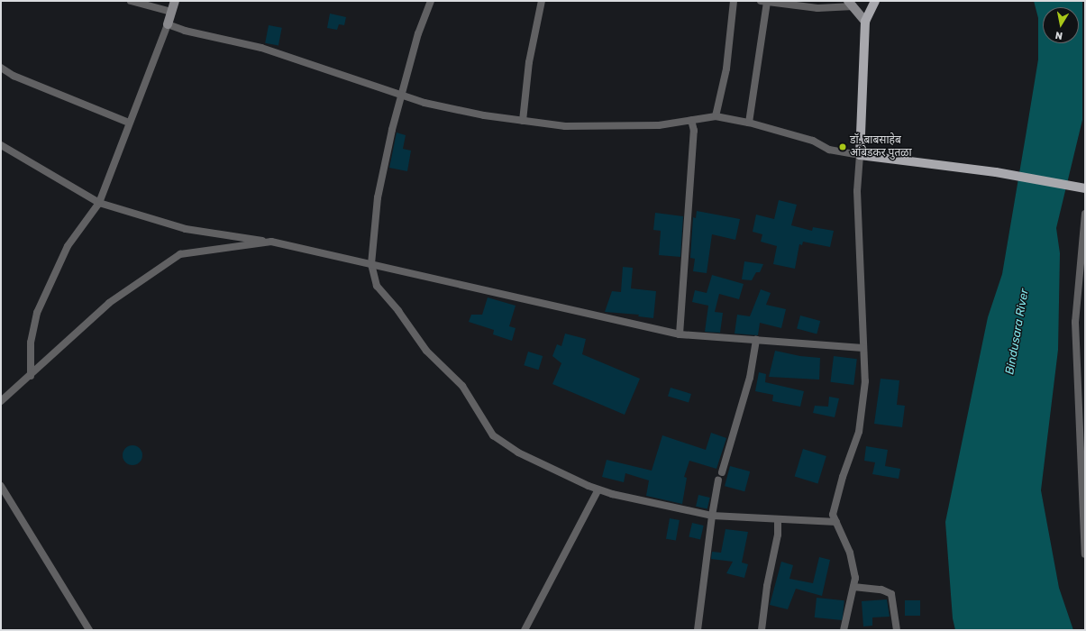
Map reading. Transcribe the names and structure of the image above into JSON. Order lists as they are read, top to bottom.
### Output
{
  "water": ["Bindusara River"],
  "places": ["डॉ. बाबसाहेब आंबेडकर पुतळा"],
  "north": "bottom"
}
